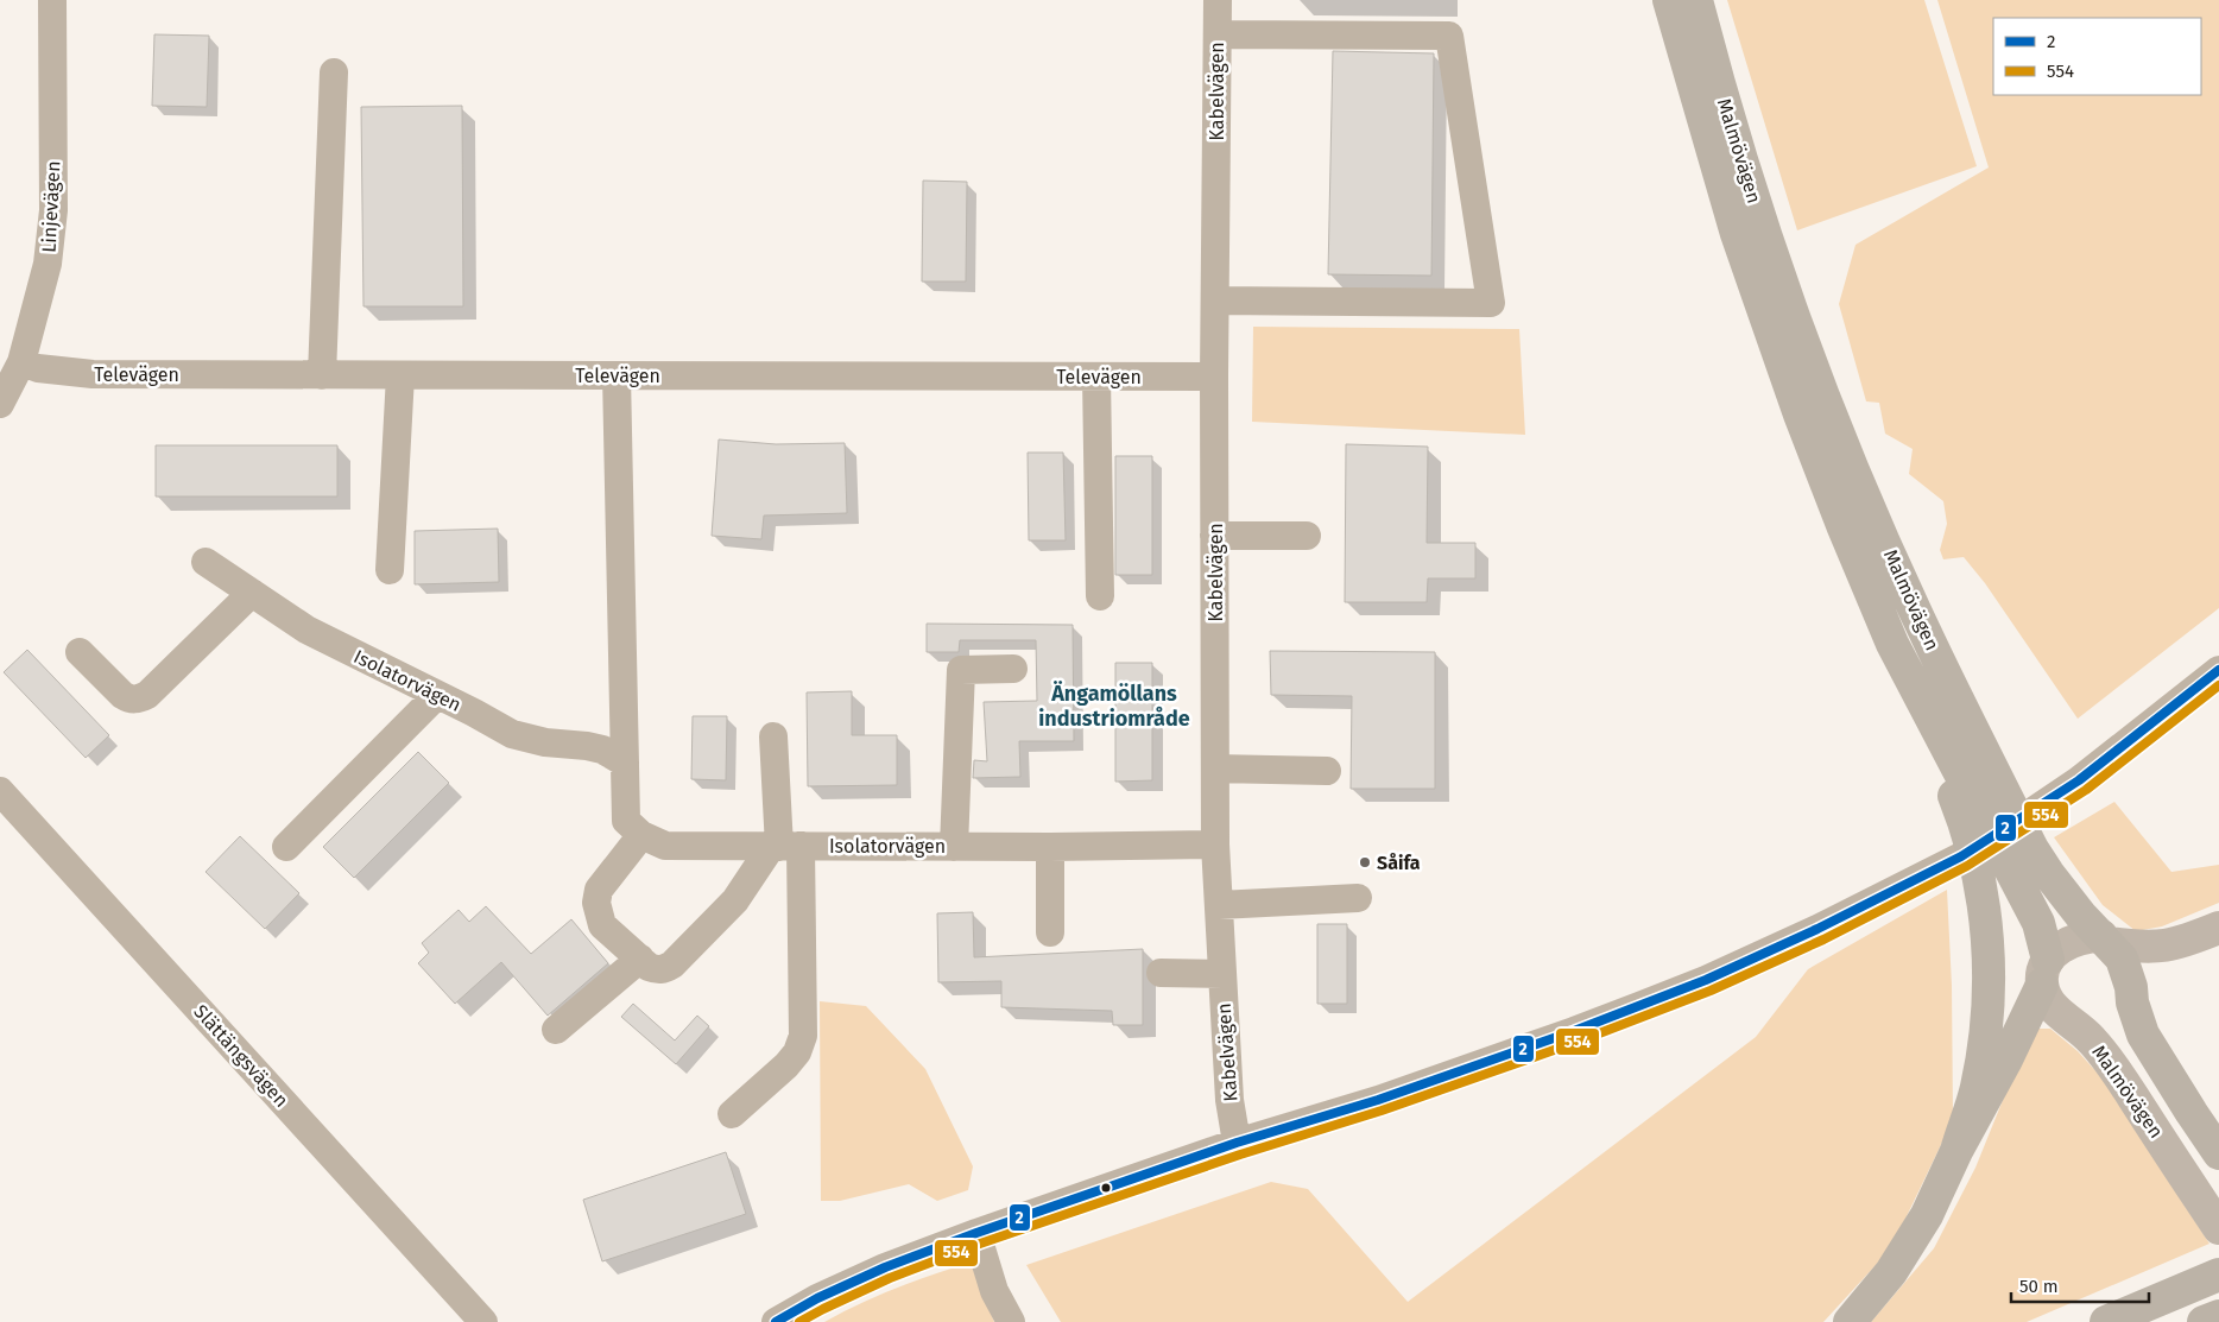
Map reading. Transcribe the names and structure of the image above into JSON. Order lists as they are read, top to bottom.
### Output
{
  "streets": {
    "highway": ["Malmövägen"],
    "street": [
      "Kabelvägen",
      "Linjevägen",
      "Televägen",
      "Isolatorvägen",
      "Slättängsvägen"
    ]
  },
  "crossings": [
    ["Kabelvägen", "Televägen"],
    ["Kabelvägen", "Isolatorvägen"],
    ["Linjevägen", "Televägen"]
  ],
  "districts": ["Ängamöllans industriområde"],
  "places": ["Såifa"],
  "lines": ["transit line 2", "transit line 554"],
  "legend": ["2", "554"],
  "scale_bar": "50 m"
}
